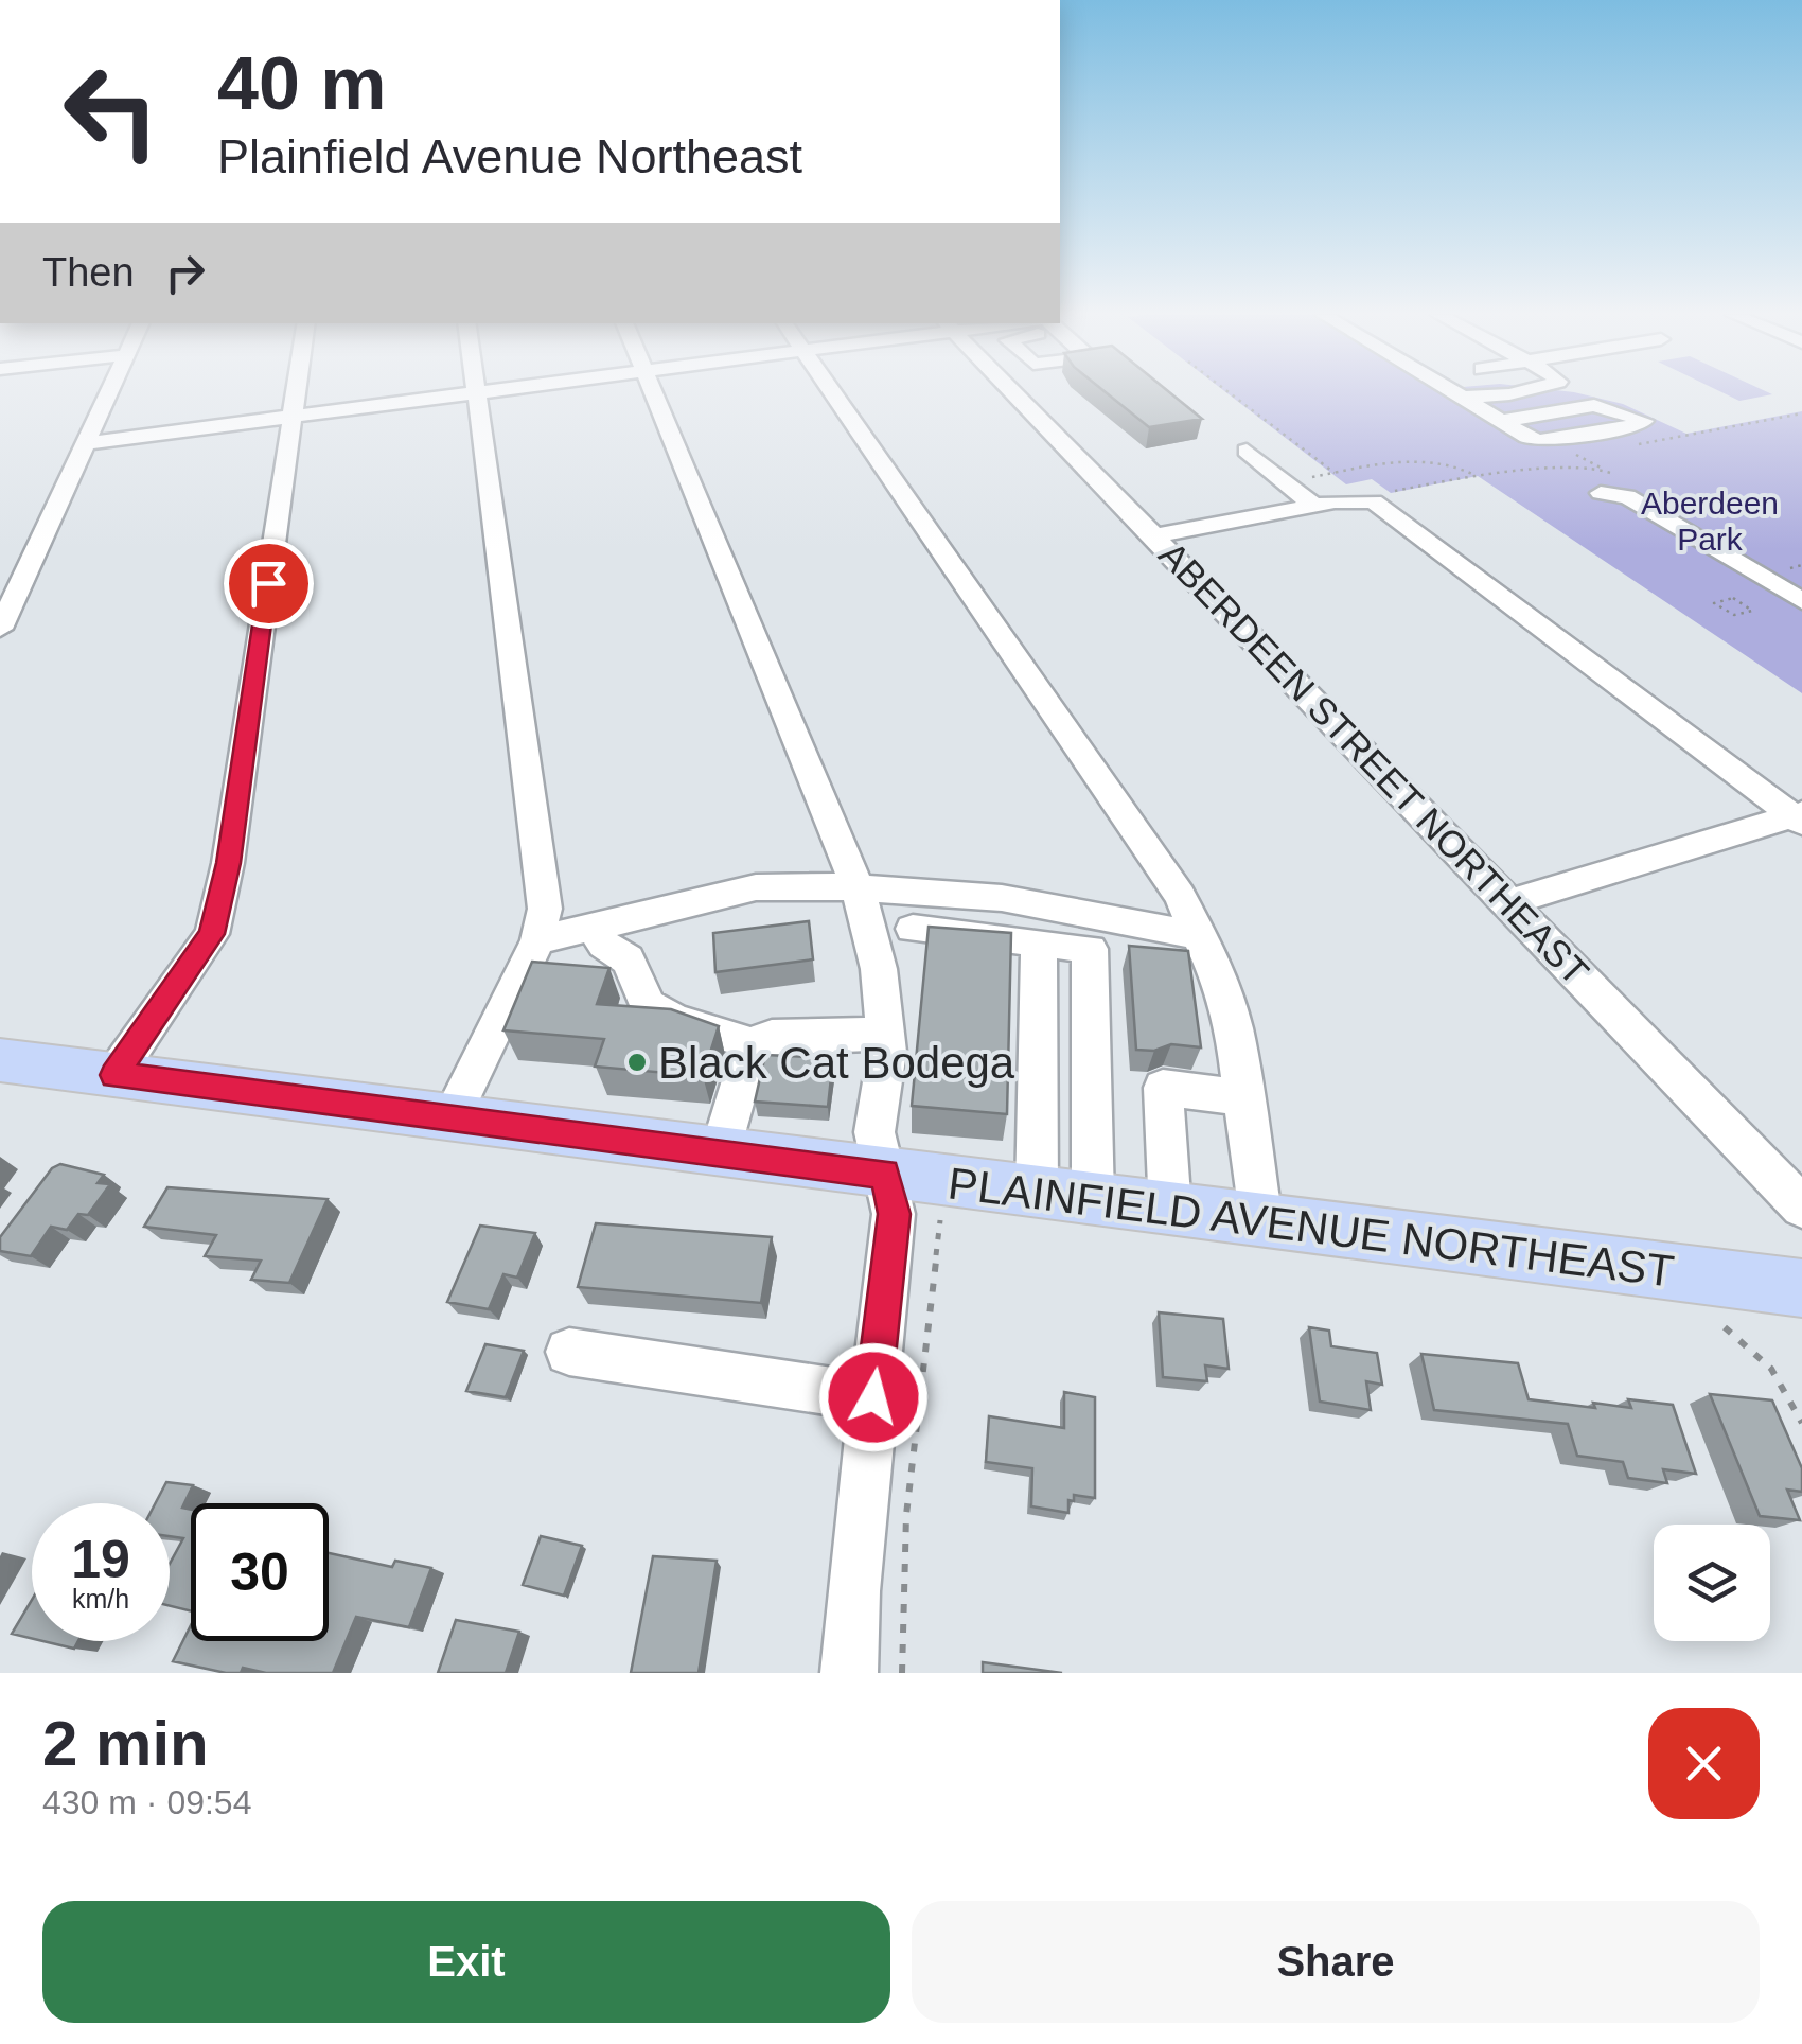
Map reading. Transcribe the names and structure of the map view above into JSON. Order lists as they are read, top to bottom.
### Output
{
  "streets": {
    "main road": ["PLAINFIELD AVENUE NORTHEAST"],
    "street": ["ABERDEEN STREET NORTHEAST"]
  },
  "parks": ["Aberdeen Park"],
  "places": ["Black Cat Bodega"],
  "page": {
    "turn": ["40 m", "Plainfield Avenue Northeast"],
    "then": "Then",
    "speed": "19 km/h",
    "limit": "30",
    "heading": ["2 min", "430 m · 09:54"],
    "buttons": ["Exit", "Share"]
  }
}
